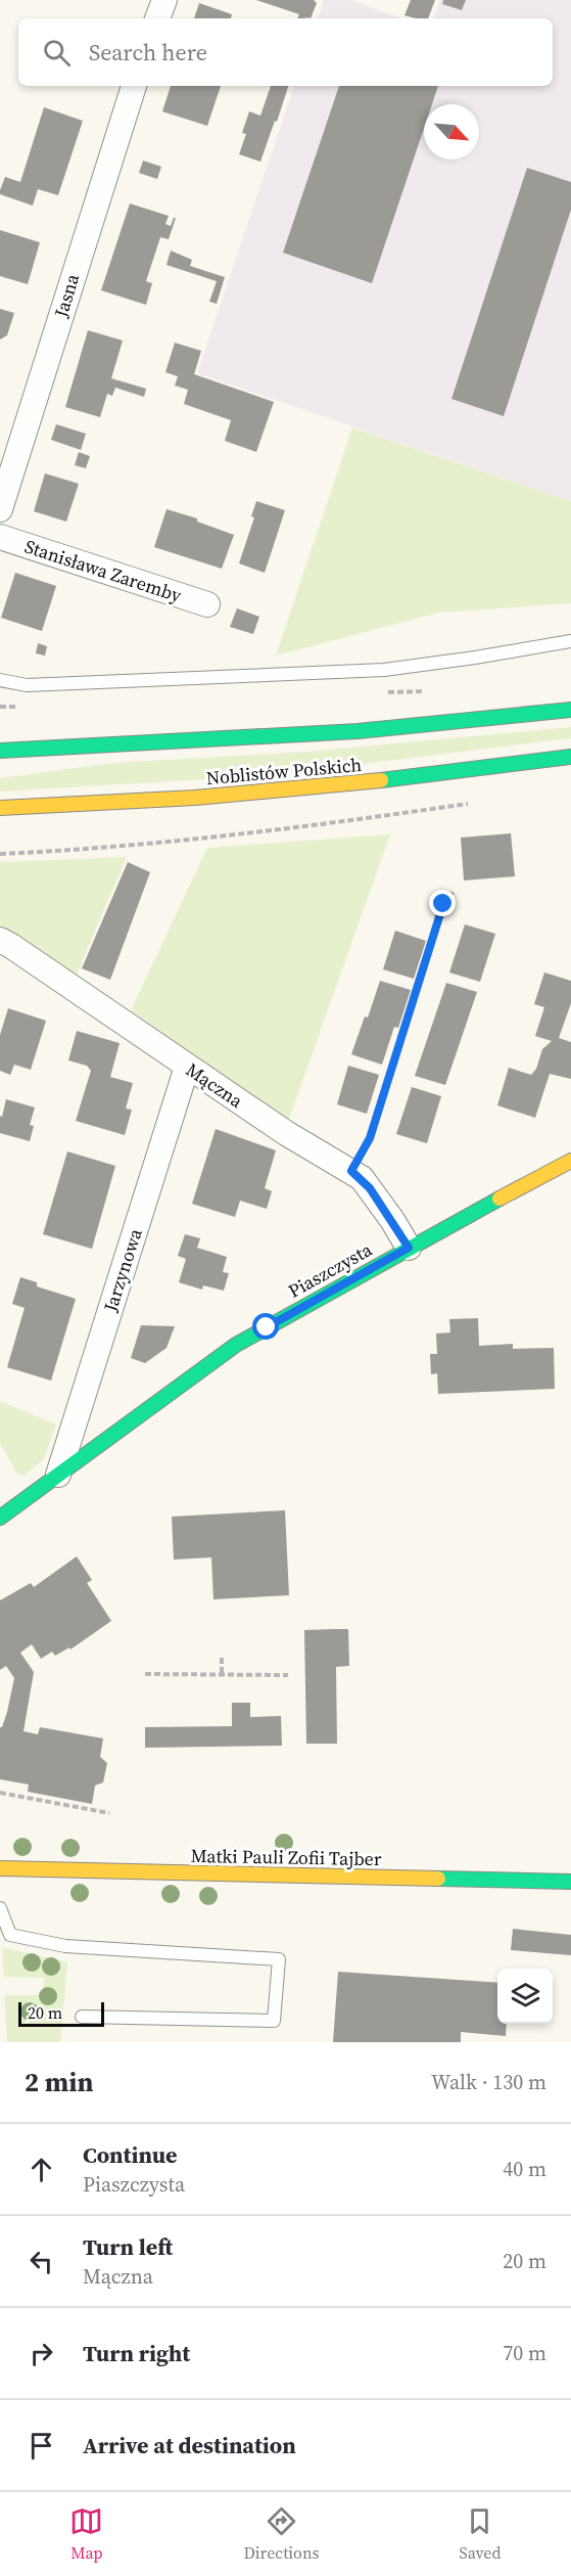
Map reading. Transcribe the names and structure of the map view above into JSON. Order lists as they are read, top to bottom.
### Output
{
  "streets": {
    "street": [
      "Jasna",
      "Stanisława Zaremby",
      "Noblistów Polskich",
      "Mączna",
      "Jarzynowa",
      "Piaszczysta",
      "Matki Pauli Zofii Tajber"
    ]
  },
  "crossings": [
    ["Mączna", "Jarzynowa"],
    ["Mączna", "Piaszczysta"],
    ["Jarzynowa", "Piaszczysta"]
  ],
  "scale_bar": "20 m",
  "north": "bottom right",
  "page": {
    "search": "Search here",
    "scale": "20 m",
    "heading": ["2 min", "Walk · 130 m"],
    "list": [
      ["Continue", "Piaszczysta", "40 m"],
      ["Turn left", "Mączna", "20 m"],
      ["Turn right", "70 m"],
      "Arrive at destination"
    ],
    "nav": ["Map", "Directions", "Saved"]
  }
}
